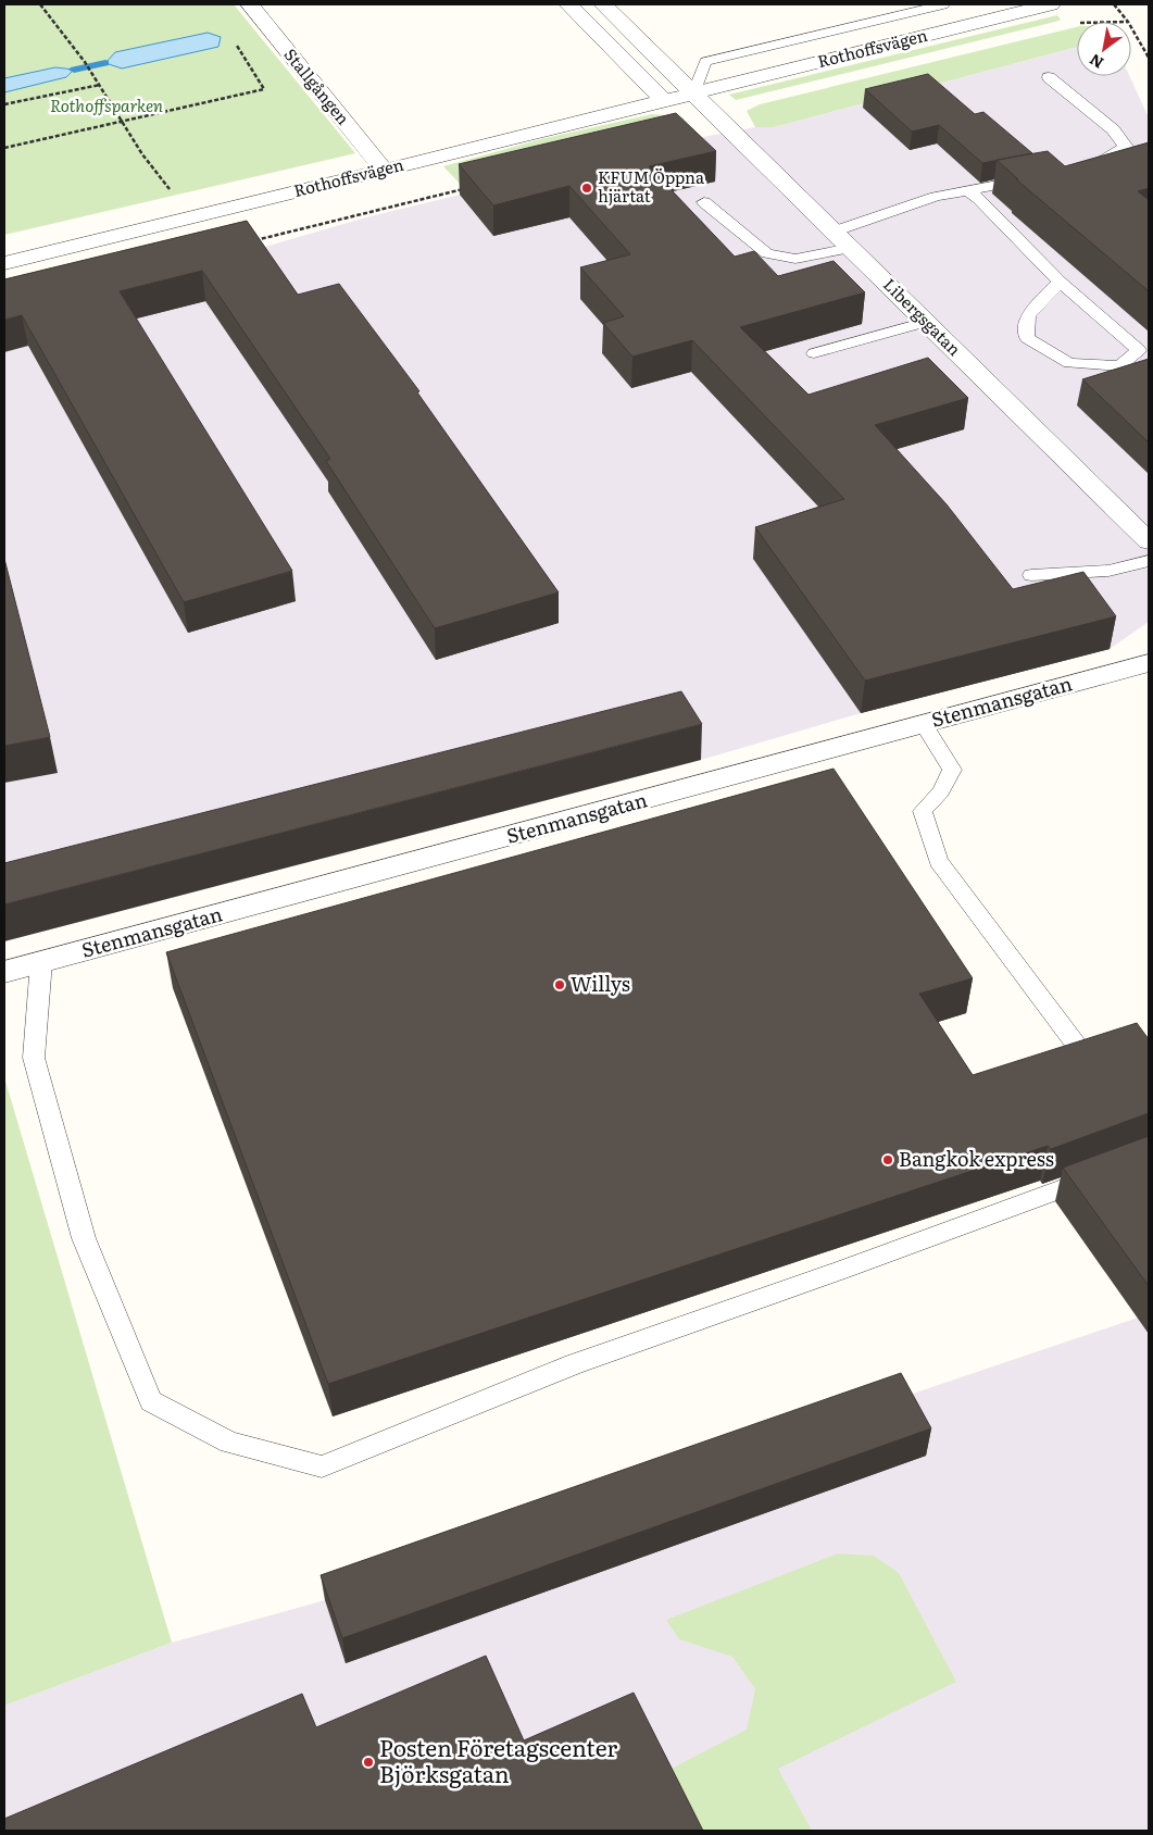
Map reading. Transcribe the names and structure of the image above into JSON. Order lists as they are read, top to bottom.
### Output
{
  "streets": {
    "street": [
      "Rothoffsvägen",
      "Stallgången",
      "Libergsgatan",
      "Stenmansgatan"
    ]
  },
  "crossings": [
    ["Rothoffsvägen", "Stallgången"],
    ["Rothoffsvägen", "Libergsgatan"]
  ],
  "parks": ["Rothoffsparken"],
  "places": [
    "KFUM Öppna hjärtat",
    "Willys",
    "Bangkok express",
    "Posten Företagscenter Björksgatan"
  ],
  "north": "bottom left"
}
